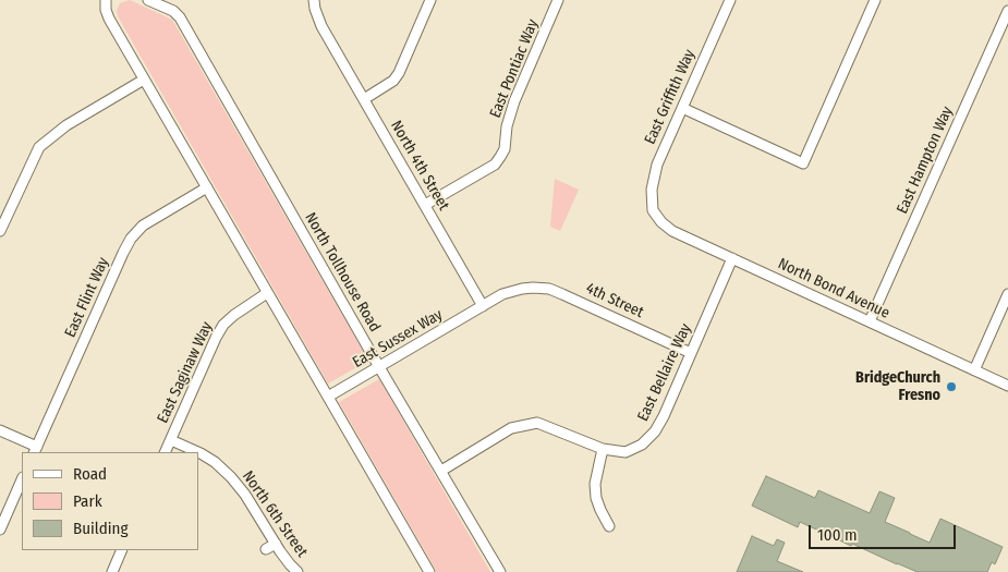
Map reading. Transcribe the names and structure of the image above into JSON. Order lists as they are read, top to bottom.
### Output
{
  "streets": {
    "street": [
      "East Pontiac Way",
      "East Griffith Way",
      "East Hampton Way",
      "North 4th Street",
      "North Tollhouse Road",
      "North Bond Avenue",
      "East Flint Way",
      "4th Street",
      "East Sussex Way",
      "East Saginaw Way",
      "East Bellaire Way",
      "North 6th Street"
    ]
  },
  "crossings": [
    ["East Pontiac Way", "North 4th Street"],
    ["East Griffith Way", "North Bond Avenue"],
    ["East Hampton Way", "North Bond Avenue"],
    ["North 4th Street", "4th Street"],
    ["North 4th Street", "East Sussex Way"],
    ["North Tollhouse Road", "East Sussex Way"],
    ["North Tollhouse Road", "East Bellaire Way"],
    ["North Bond Avenue", "East Bellaire Way"],
    ["4th Street", "East Sussex Way"],
    ["4th Street", "East Bellaire Way"],
    ["East Saginaw Way", "North 6th Street"]
  ],
  "places": ["BridgeChurch Fresno"],
  "legend": ["Road", "Park", "Building"],
  "scale_bar": "100 m"
}
